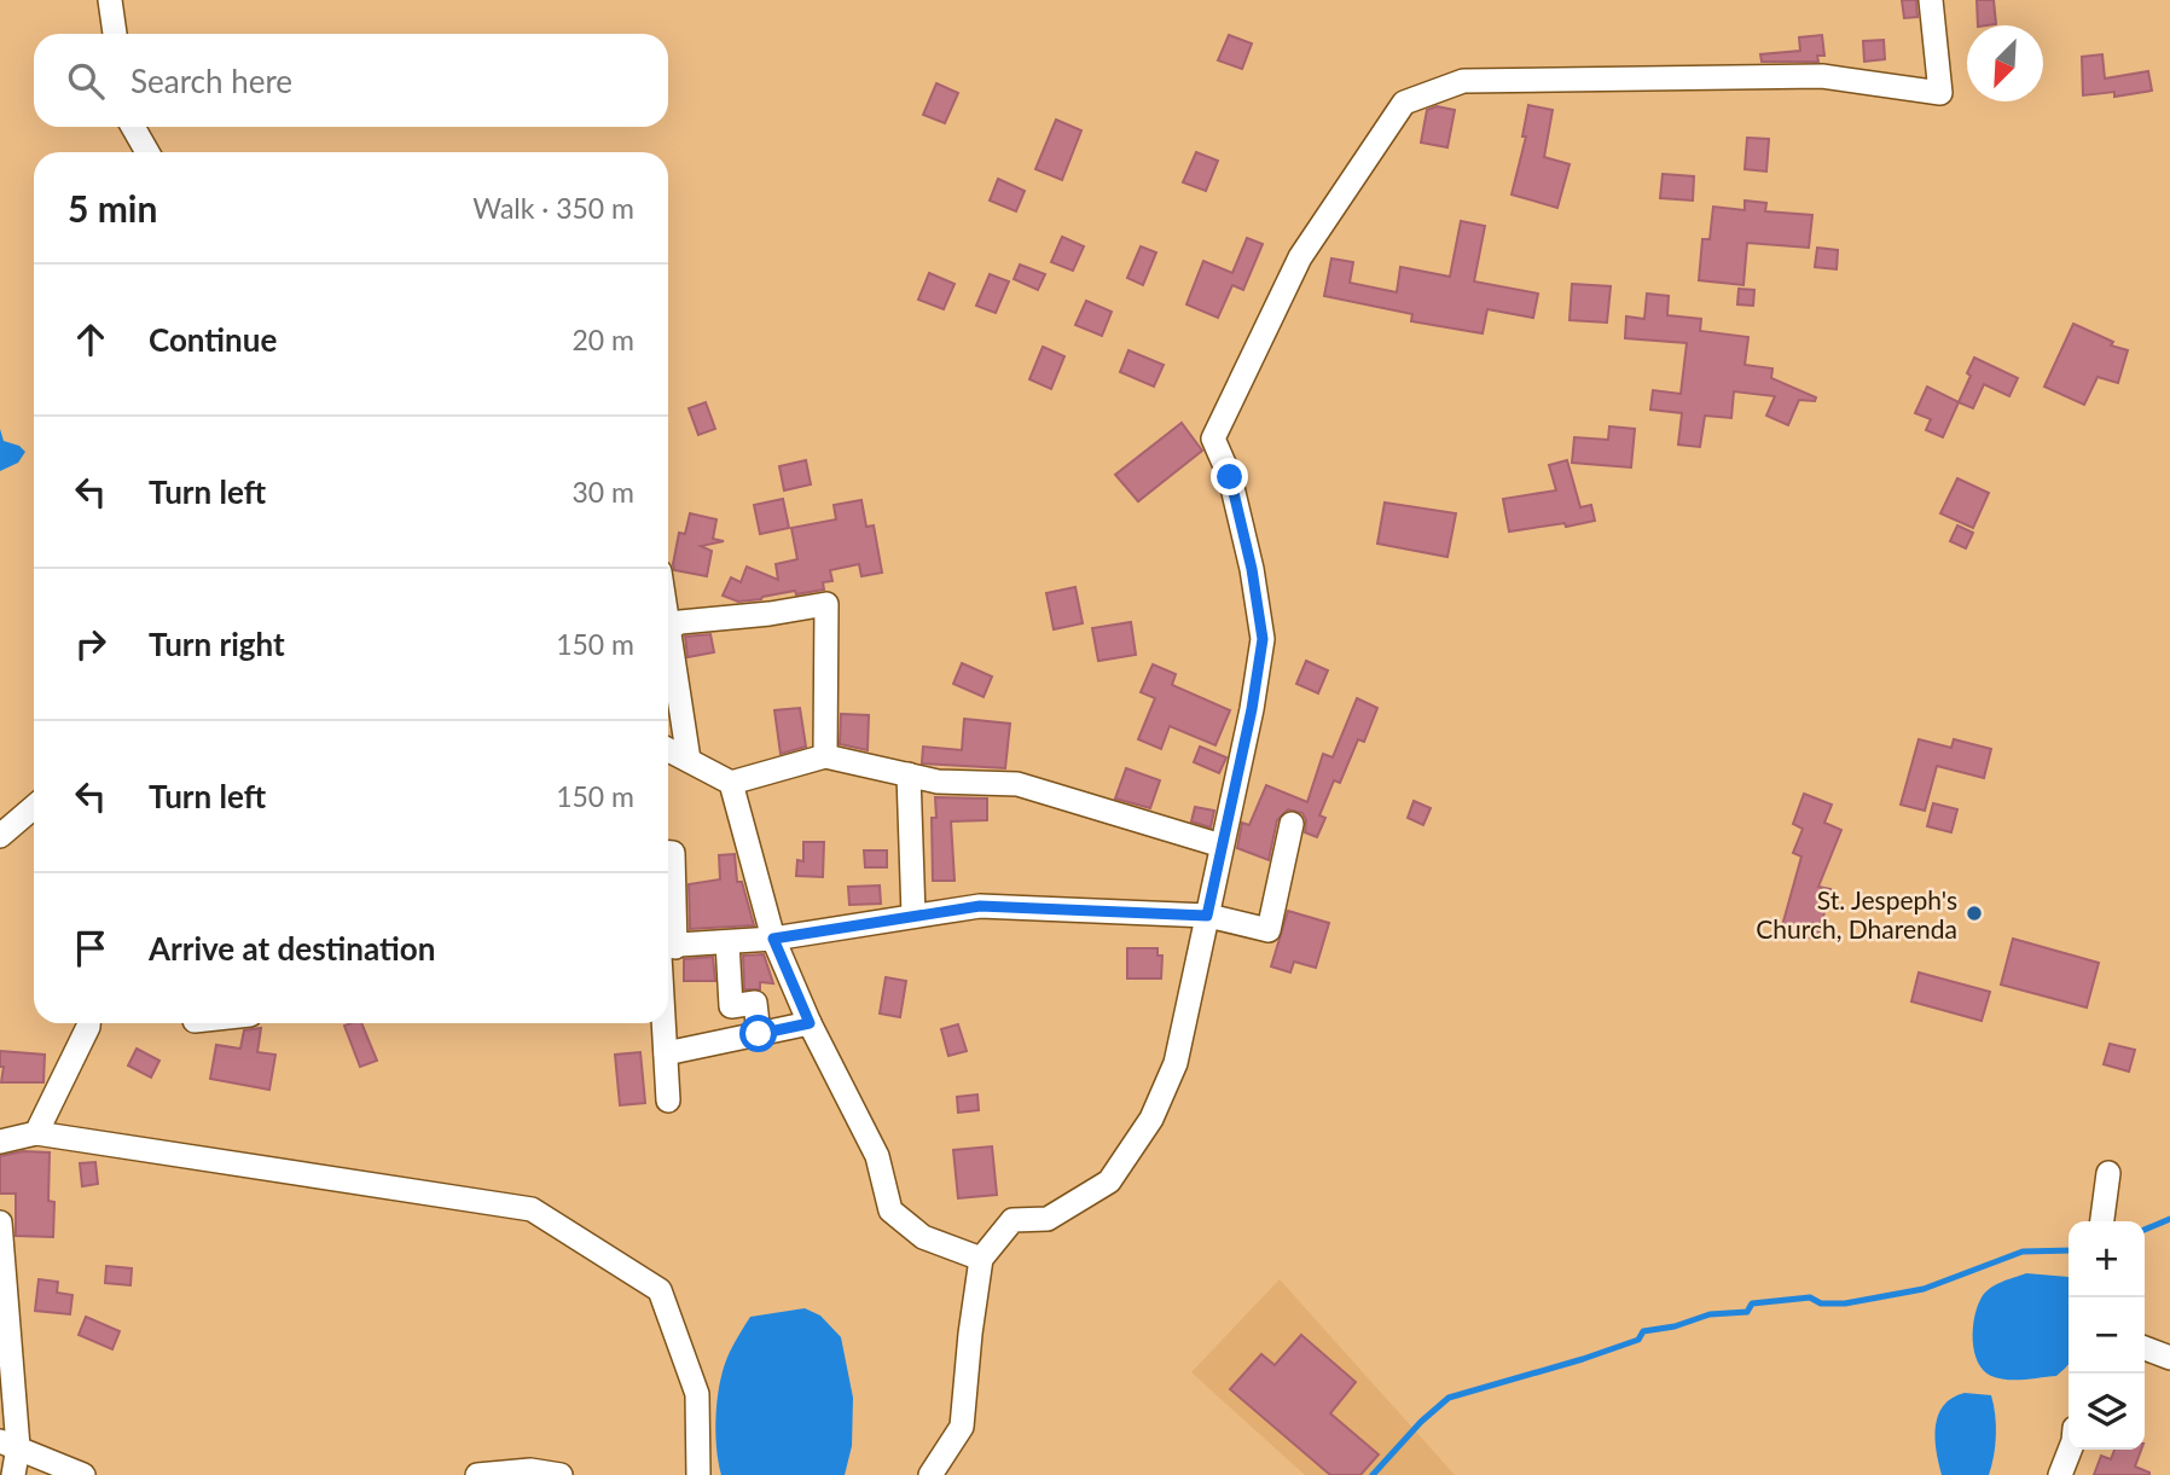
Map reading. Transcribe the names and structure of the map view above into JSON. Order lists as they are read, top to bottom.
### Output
{
  "places": ["St. Jespeph's Church, Dharenda"],
  "north": "bottom left",
  "page": {
    "search": "Search here",
    "heading": ["5 min", "Walk · 350 m"],
    "list": [
      ["Continue", "20 m"],
      ["Turn left", "30 m"],
      ["Turn right", "150 m"],
      ["Turn left", "150 m"],
      "Arrive at destination"
    ],
    "map_buttons": ["+", "−"]
  }
}
